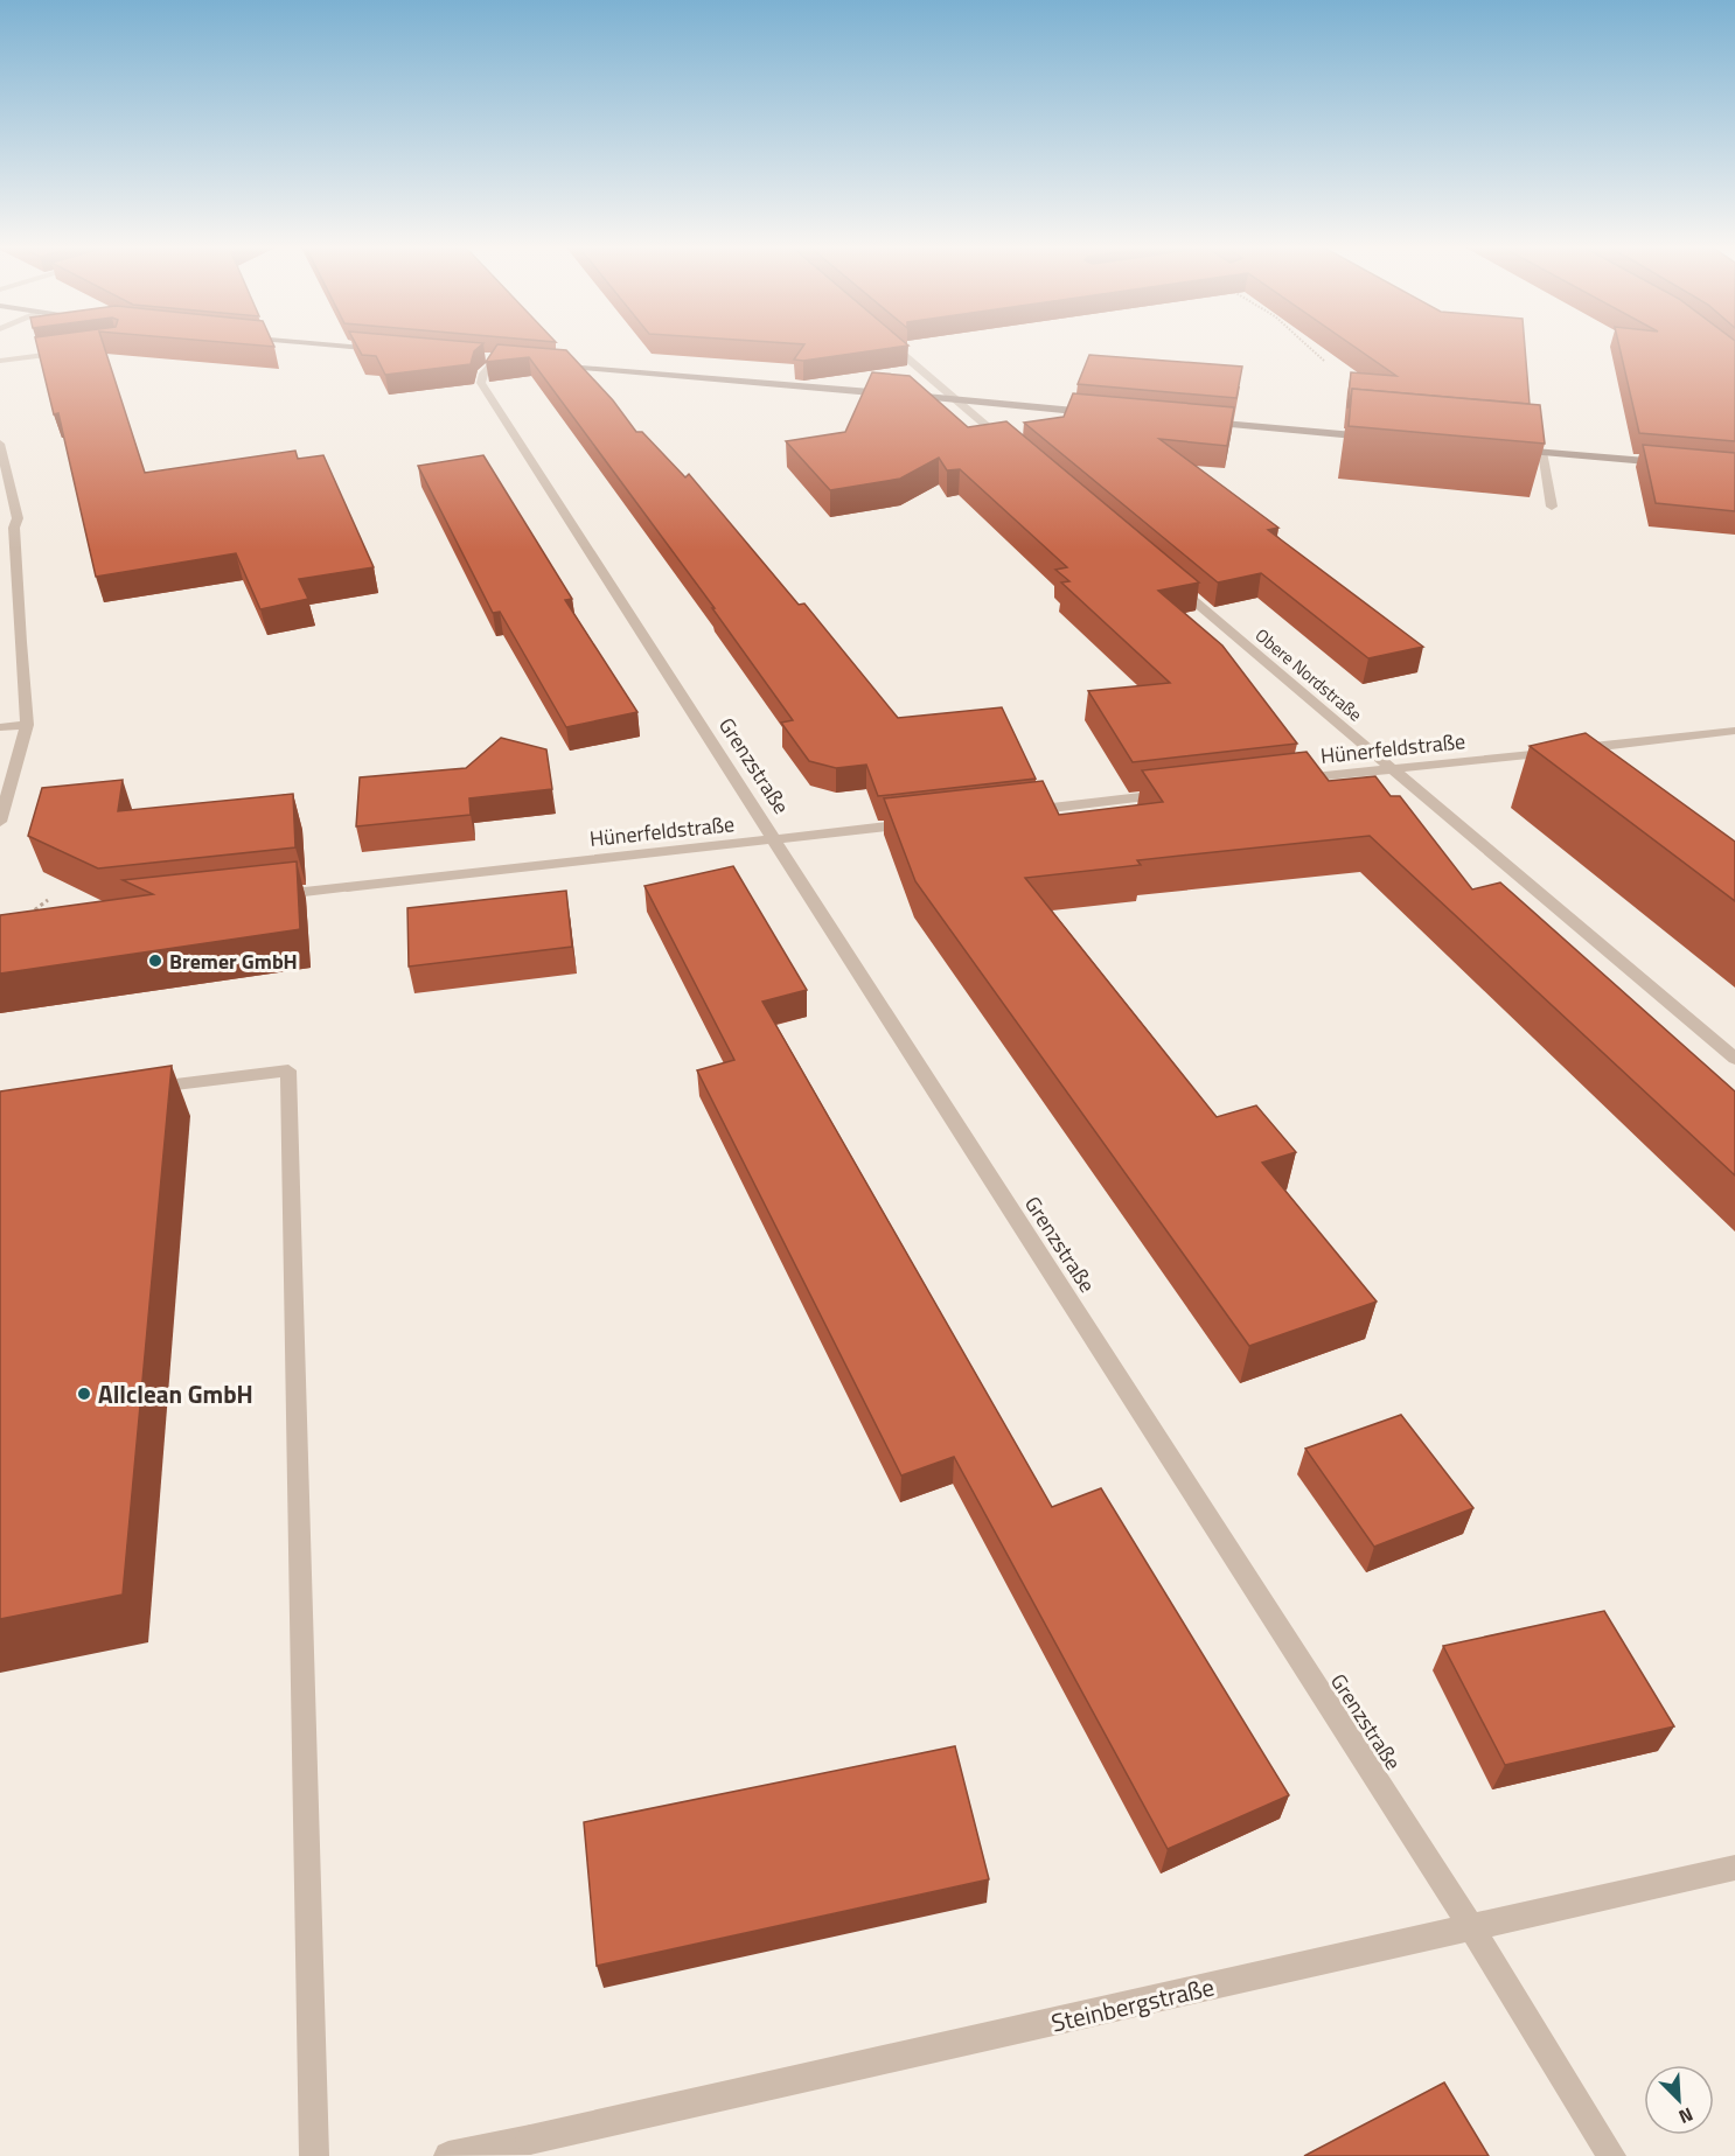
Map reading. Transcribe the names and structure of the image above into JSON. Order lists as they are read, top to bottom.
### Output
{
  "streets": {
    "street": [
      "Obere Nordstraße",
      "Hünerfeldstraße",
      "Grenzstraße",
      "Steinbergstraße"
    ]
  },
  "crossings": [
    ["Obere Nordstraße", "Hünerfeldstraße"],
    ["Hünerfeldstraße", "Grenzstraße"],
    ["Grenzstraße", "Steinbergstraße"]
  ],
  "places": ["Bremer GmbH", "Allclean GmbH"],
  "north": "bottom right"
}
